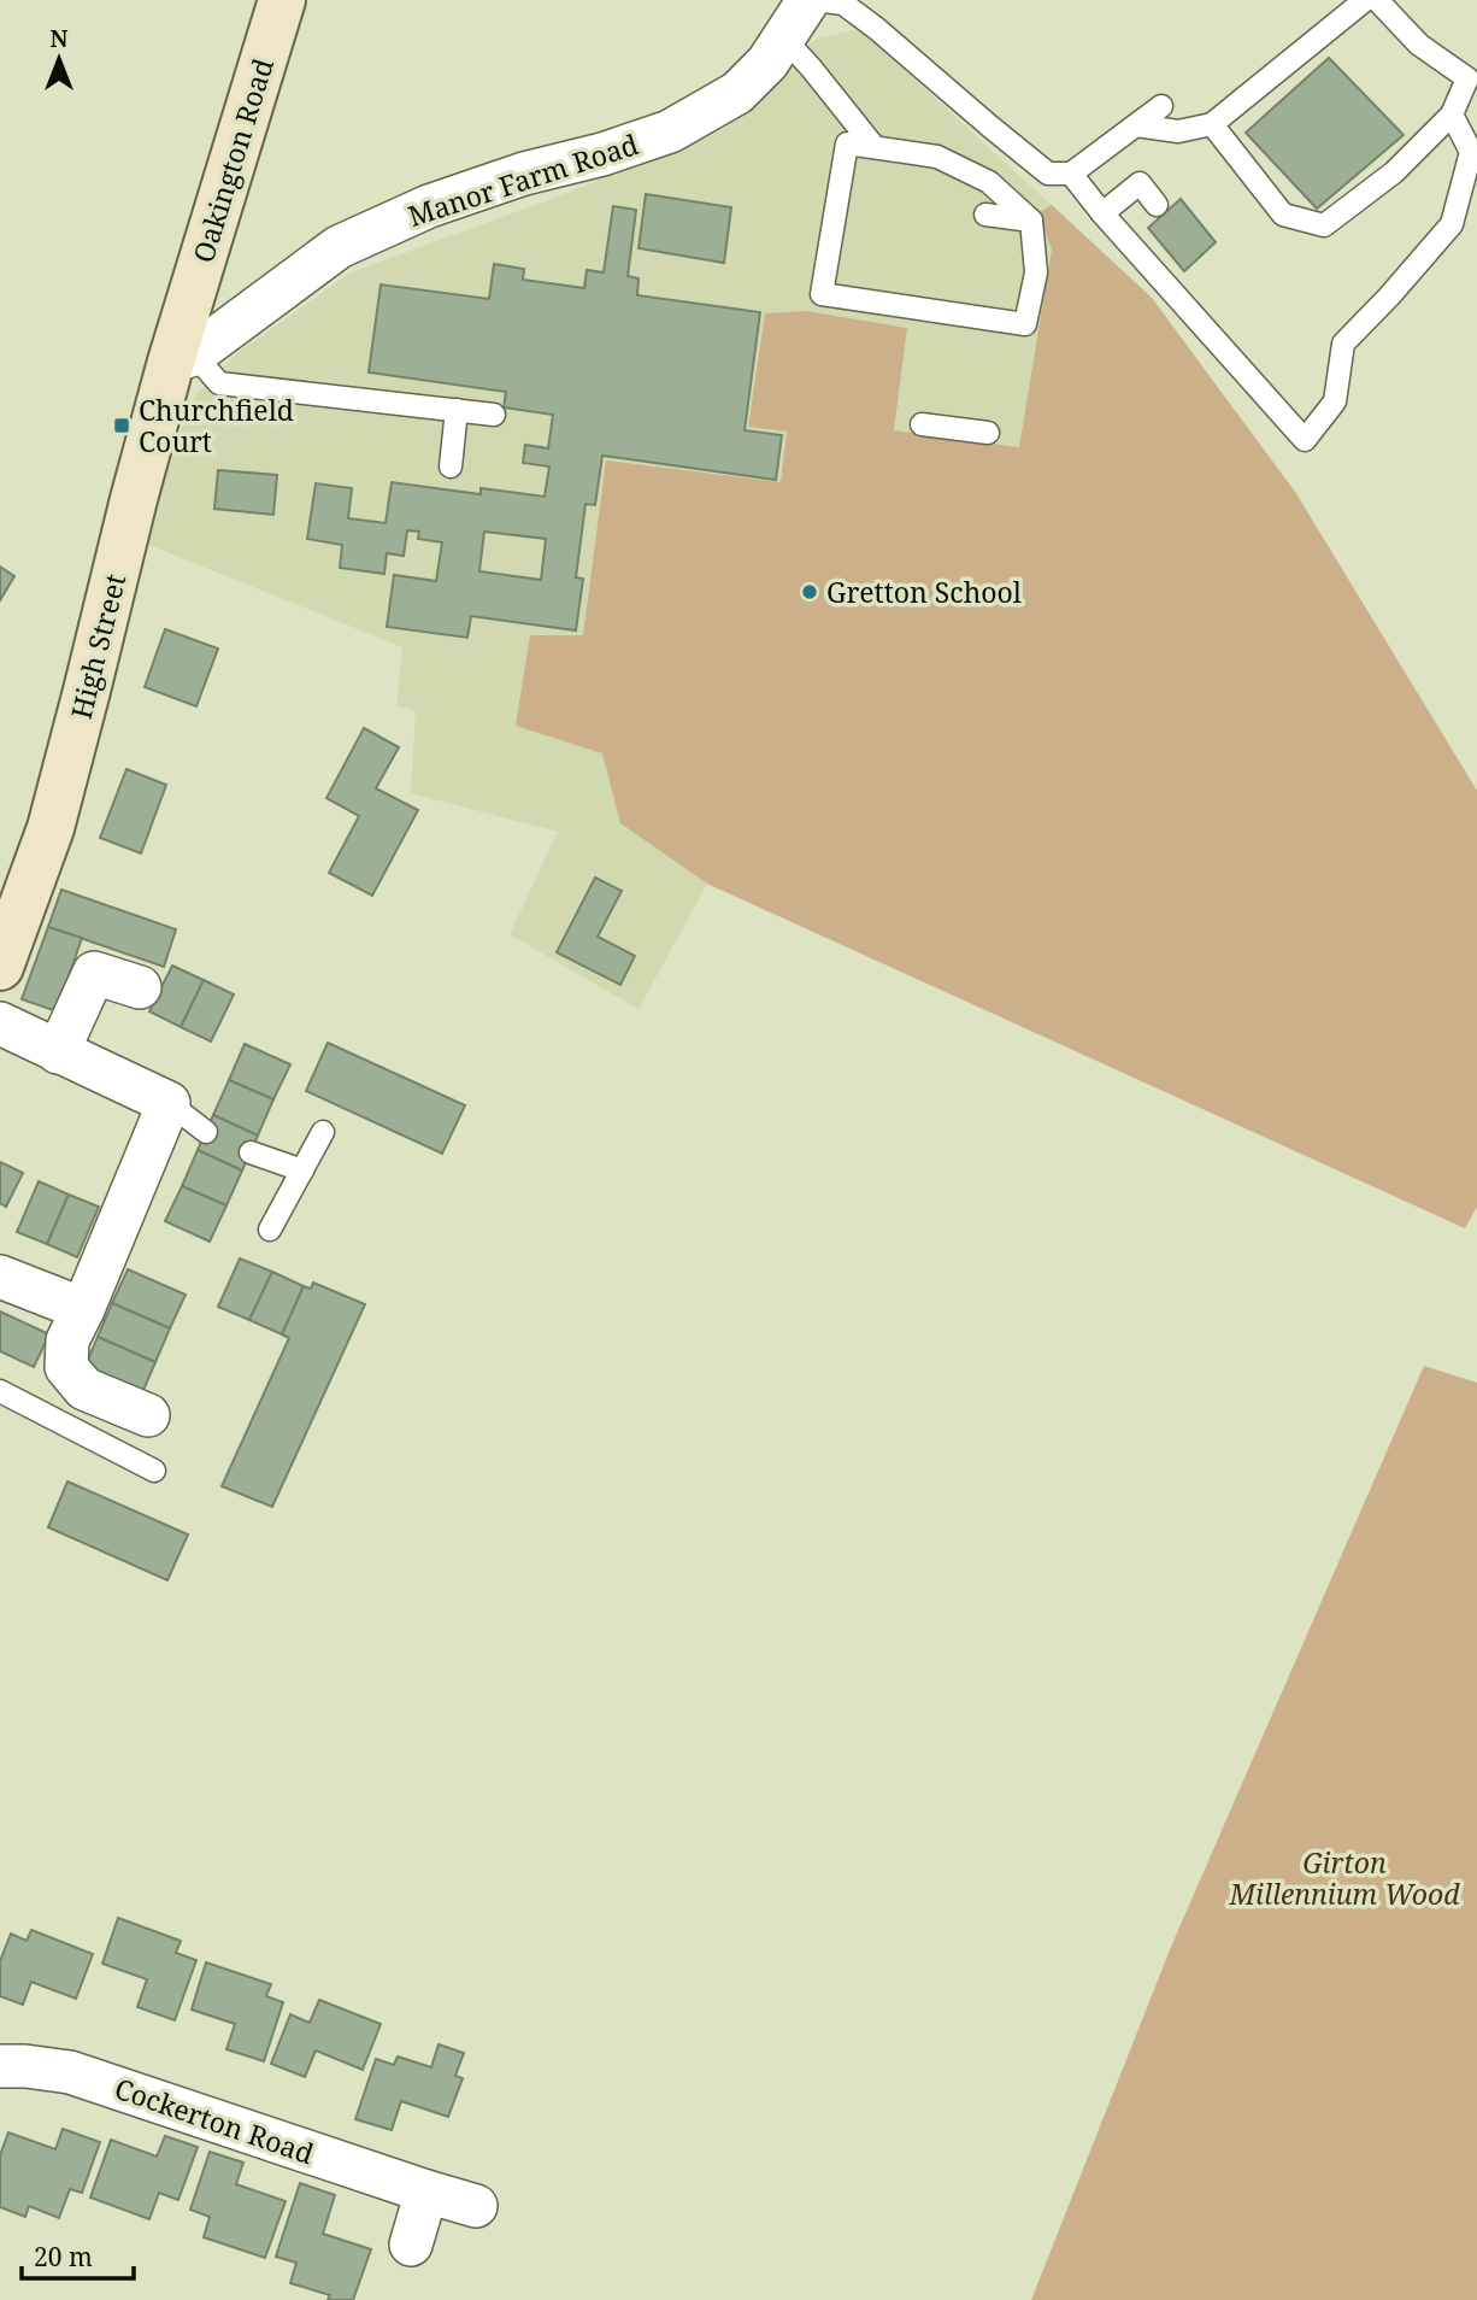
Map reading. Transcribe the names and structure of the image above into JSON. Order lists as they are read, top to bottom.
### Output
{
  "streets": {
    "street": [
      "Oakington Road",
      "Manor Farm Road",
      "High Street",
      "Cockerton Road"
    ]
  },
  "crossings": [
    ["Oakington Road", "Manor Farm Road"],
    ["Oakington Road", "High Street"],
    ["Manor Farm Road", "High Street"]
  ],
  "parks": ["Girton Millennium Wood"],
  "places": {
    "transit": ["Churchfield Court"],
    "other": ["Gretton School"]
  },
  "scale_bar": "20 m",
  "north": "top"
}
